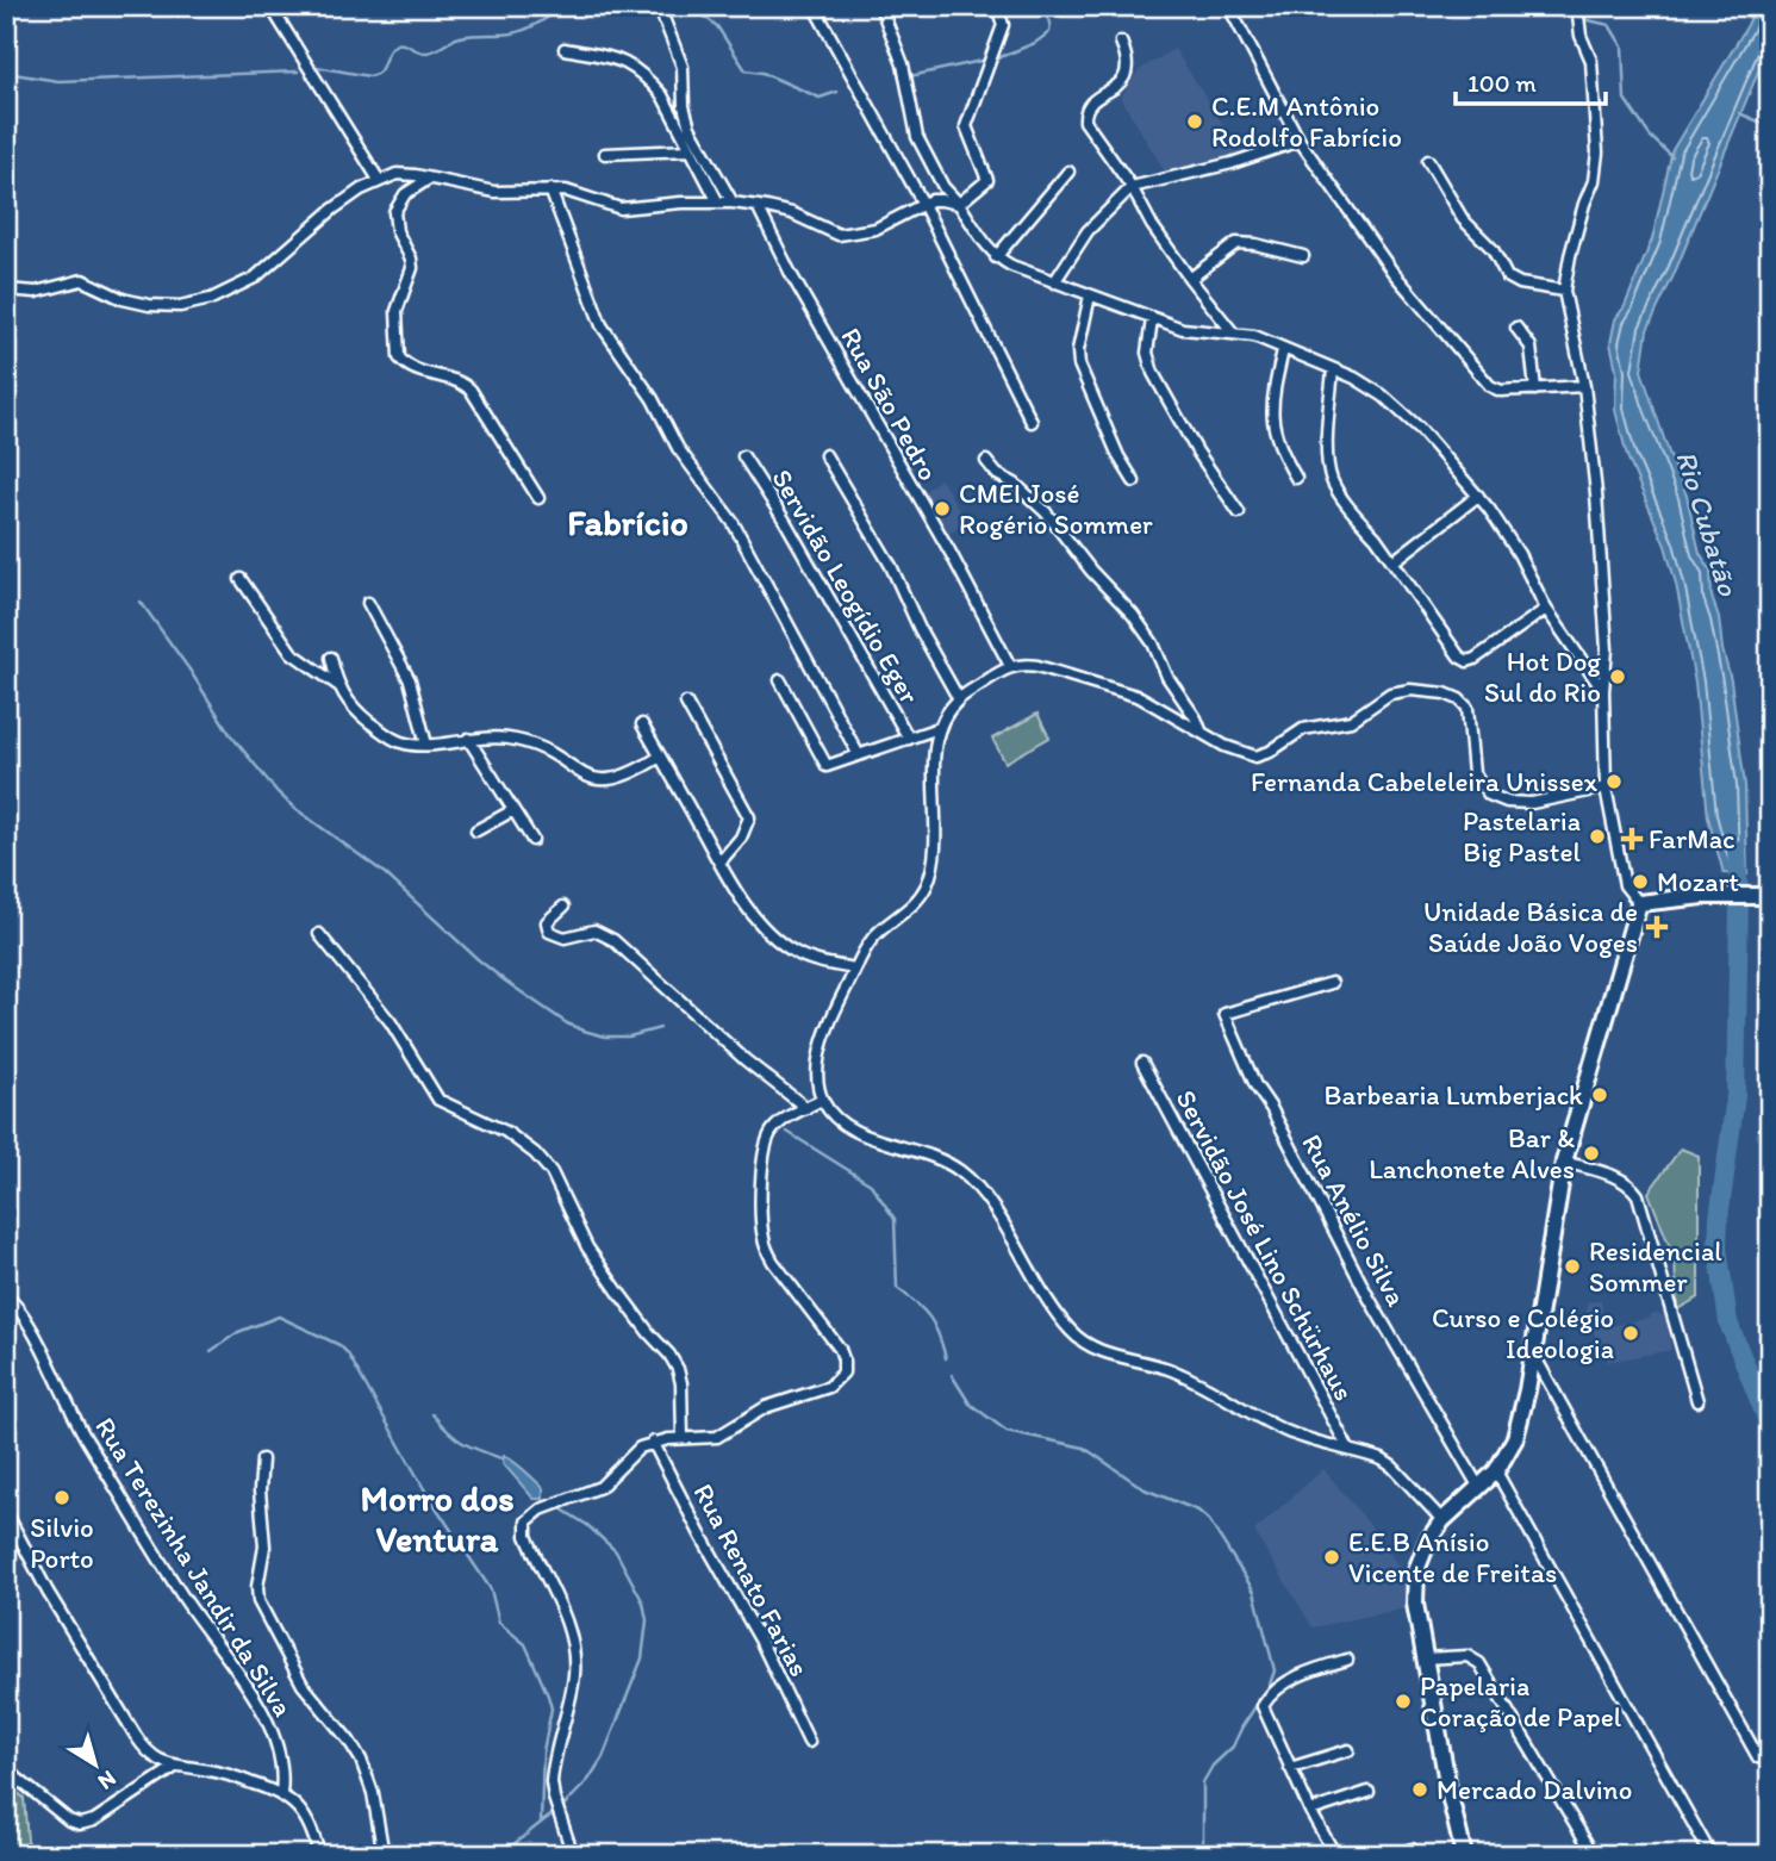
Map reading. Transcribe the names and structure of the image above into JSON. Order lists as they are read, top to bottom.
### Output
{
  "streets": {
    "street": [
      "Rua São Pedro",
      "Servidão Leogídio Eger",
      "Rua Anélio Silva",
      "Servidão José Lino Schürhaus",
      "Rua Terezinha Jandir da Silva",
      "Rua Renato Farias"
    ]
  },
  "districts": ["Fabrício", "Morro dos Ventura"],
  "water": ["Rio Cubatão"],
  "places": {
    "other": [
      "C.E.M Antônio Rodolfo Fabrício",
      "CMEI José Rogério Sommer",
      "Hot Dog Sul do Rio",
      "Fernanda Cabeleleira Unissex",
      "Pastelaria Big Pastel",
      "Mozart",
      "Barbearia Lumberjack",
      "Bar & Lanchonete Alves",
      "Residencial Sommer",
      "Curso e Colégio Ideologia",
      "Silvio Porto",
      "E.E.B Anísio Vicente de Freitas",
      "Papelaria Coração de Papel",
      "Mercado Dalvino"
    ],
    "health": ["FarMac", "Unidade Básica de Saúde João Voges"]
  },
  "scale_bar": "100 m",
  "north": "bottom right"
}
